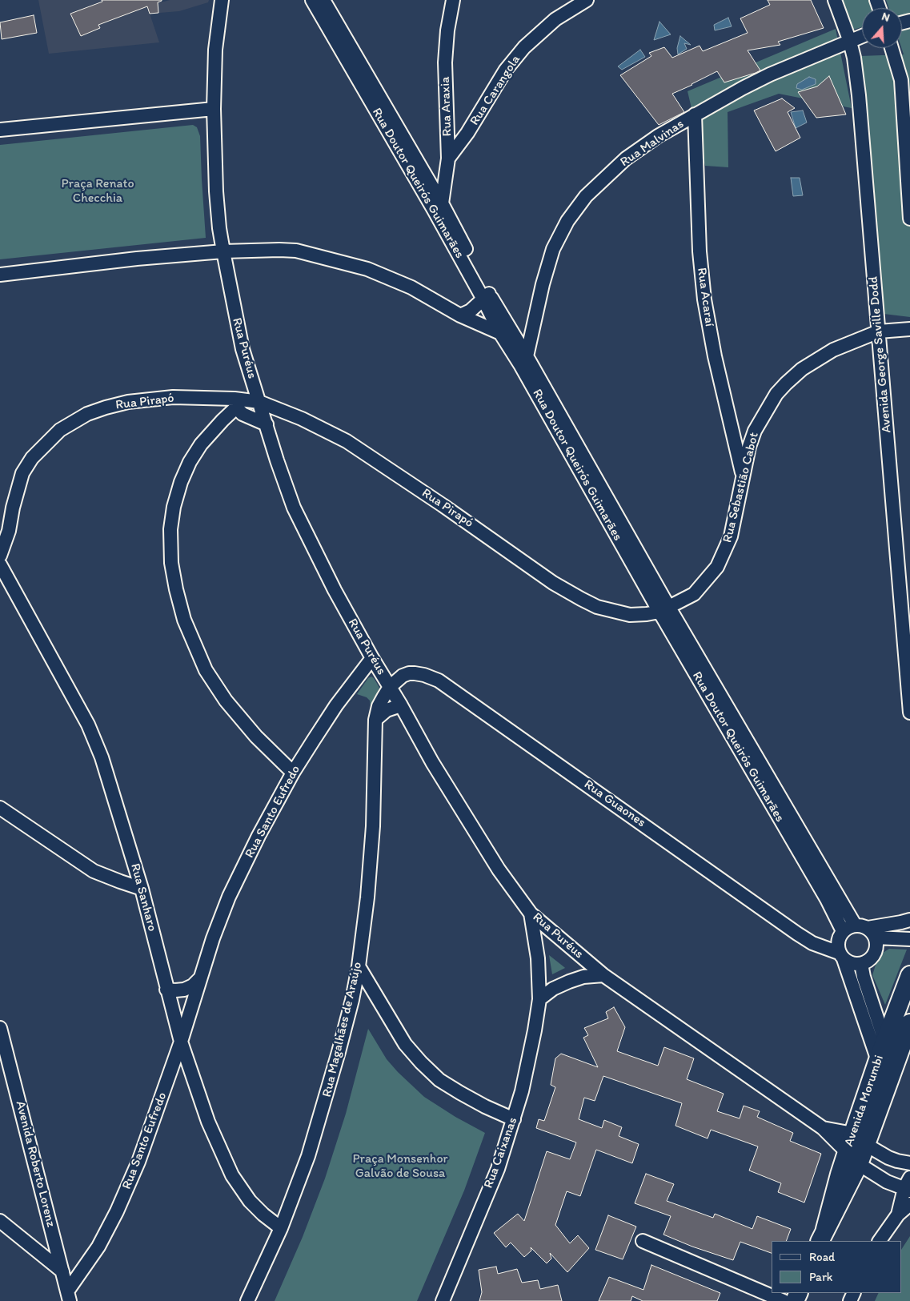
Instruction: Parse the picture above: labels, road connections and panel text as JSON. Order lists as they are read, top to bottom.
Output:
{
  "streets": {
    "main road": ["Avenida Morumbi"],
    "street": [
      "Rua Carangola",
      "Rua Araxia",
      "Rua Malvinas",
      "Rua Doutor Queirós Guimarães",
      "Rua Acaraí",
      "Rua Puréus",
      "Avenida George Saville Dodd",
      "Rua Pirapó",
      "Rua Sebastião Cabot",
      "Rua Guaones",
      "Rua Santo Eufredo",
      "Rua Sanharo",
      "Rua Magalhães de Araújo",
      "Rua Caixanas",
      "Avenida Roberto Lorenz"
    ]
  },
  "crossings": [
    ["Rua Carangola", "Rua Araxia"],
    ["Rua Carangola", "Rua Doutor Queirós Guimarães"],
    ["Rua Araxia", "Rua Doutor Queirós Guimarães"],
    ["Rua Malvinas", "Rua Doutor Queirós Guimarães"],
    ["Rua Malvinas", "Rua Acaraí"],
    ["Rua Malvinas", "Avenida George Saville Dodd"],
    ["Rua Doutor Queirós Guimarães", "Rua Pirapó"],
    ["Rua Doutor Queirós Guimarães", "Rua Sebastião Cabot"],
    ["Rua Doutor Queirós Guimarães", "Rua Guaones"],
    ["Rua Acaraí", "Rua Sebastião Cabot"],
    ["Rua Puréus", "Rua Pirapó"],
    ["Rua Puréus", "Rua Guaones"],
    ["Rua Puréus", "Rua Santo Eufredo"],
    ["Rua Puréus", "Rua Magalhães de Araújo"],
    ["Rua Puréus", "Avenida Morumbi"],
    ["Rua Puréus", "Rua Caixanas"],
    ["Avenida George Saville Dodd", "Rua Sebastião Cabot"],
    ["Rua Pirapó", "Rua Sebastião Cabot"],
    ["Rua Guaones", "Rua Magalhães de Araújo"],
    ["Rua Santo Eufredo", "Rua Sanharo"],
    ["Rua Santo Eufredo", "Avenida Roberto Lorenz"],
    ["Rua Sanharo", "Rua Magalhães de Araújo"]
  ],
  "parks": ["Praça Renato Checchia", "Praça Monsenhor Galvão de Sousa"],
  "legend": ["Road", "Park"],
  "north": "top"
}
